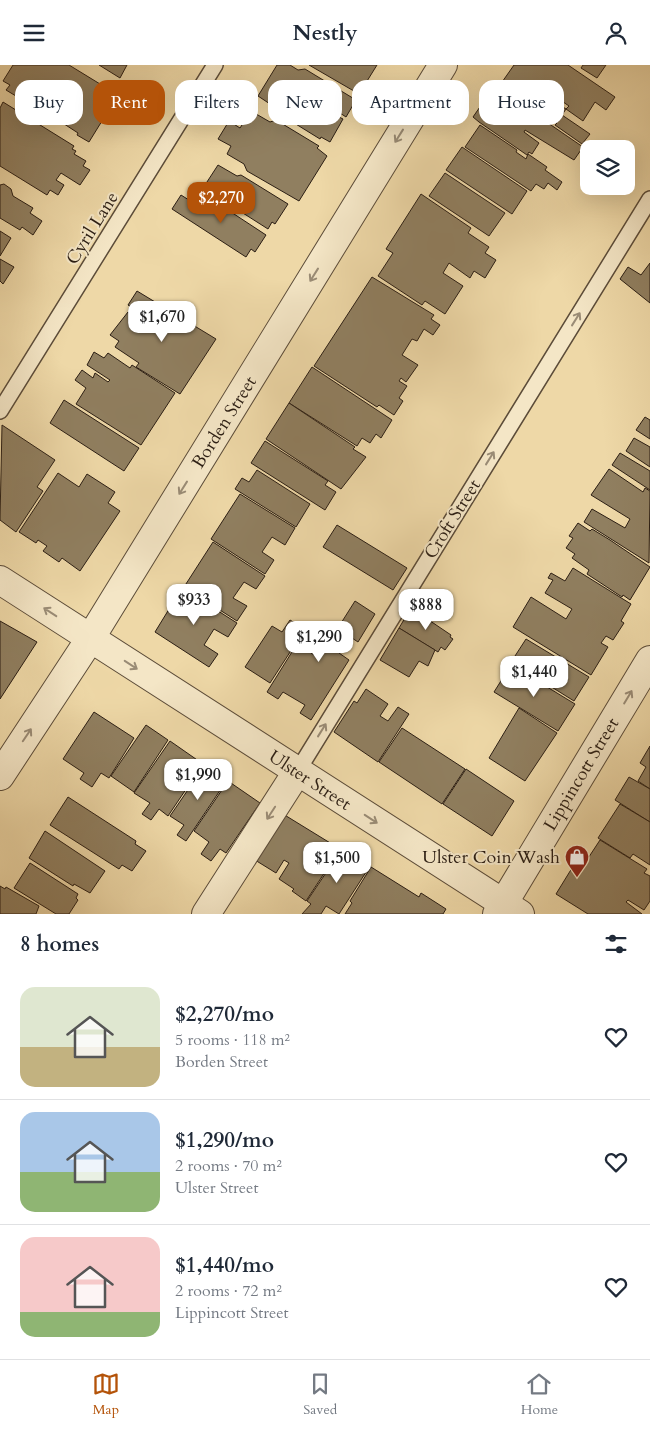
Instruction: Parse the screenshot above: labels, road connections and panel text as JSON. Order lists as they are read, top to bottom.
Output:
{
  "streets": {
    "street": [
      "Borden Street",
      "Croft Street",
      "Lippincott Street",
      "Ulster Street"
    ],
    "lane": ["Cyril Lane"]
  },
  "crossings": [
    ["Borden Street", "Ulster Street"],
    ["Croft Street", "Ulster Street"],
    ["Lippincott Street", "Ulster Street"]
  ],
  "one_way": ["Lippincott Street"],
  "places": {
    "shop": ["Ulster Coin Wash"]
  },
  "page": {
    "header": "Nestly",
    "chip": [
      "Buy",
      "Rent",
      "Filters",
      "New",
      "Apartment",
      "House"
    ],
    "price": [
      "$2,270",
      "$1,670",
      "$933",
      "$888",
      "$1,290",
      "$1,440",
      "$1,990",
      "$1,500"
    ],
    "heading": "8 homes",
    "list": [
      {
        "name": "$2,270/mo",
        "note": "5 rooms · 118 m² · Borden Street"
      },
      {
        "name": "$1,290/mo",
        "note": "2 rooms · 70 m² · Ulster Street"
      },
      {
        "name": "$1,440/mo",
        "note": "2 rooms · 72 m² · Lippincott Street"
      }
    ],
    "tabs": ["Map", "Saved", "Home"]
  }
}
